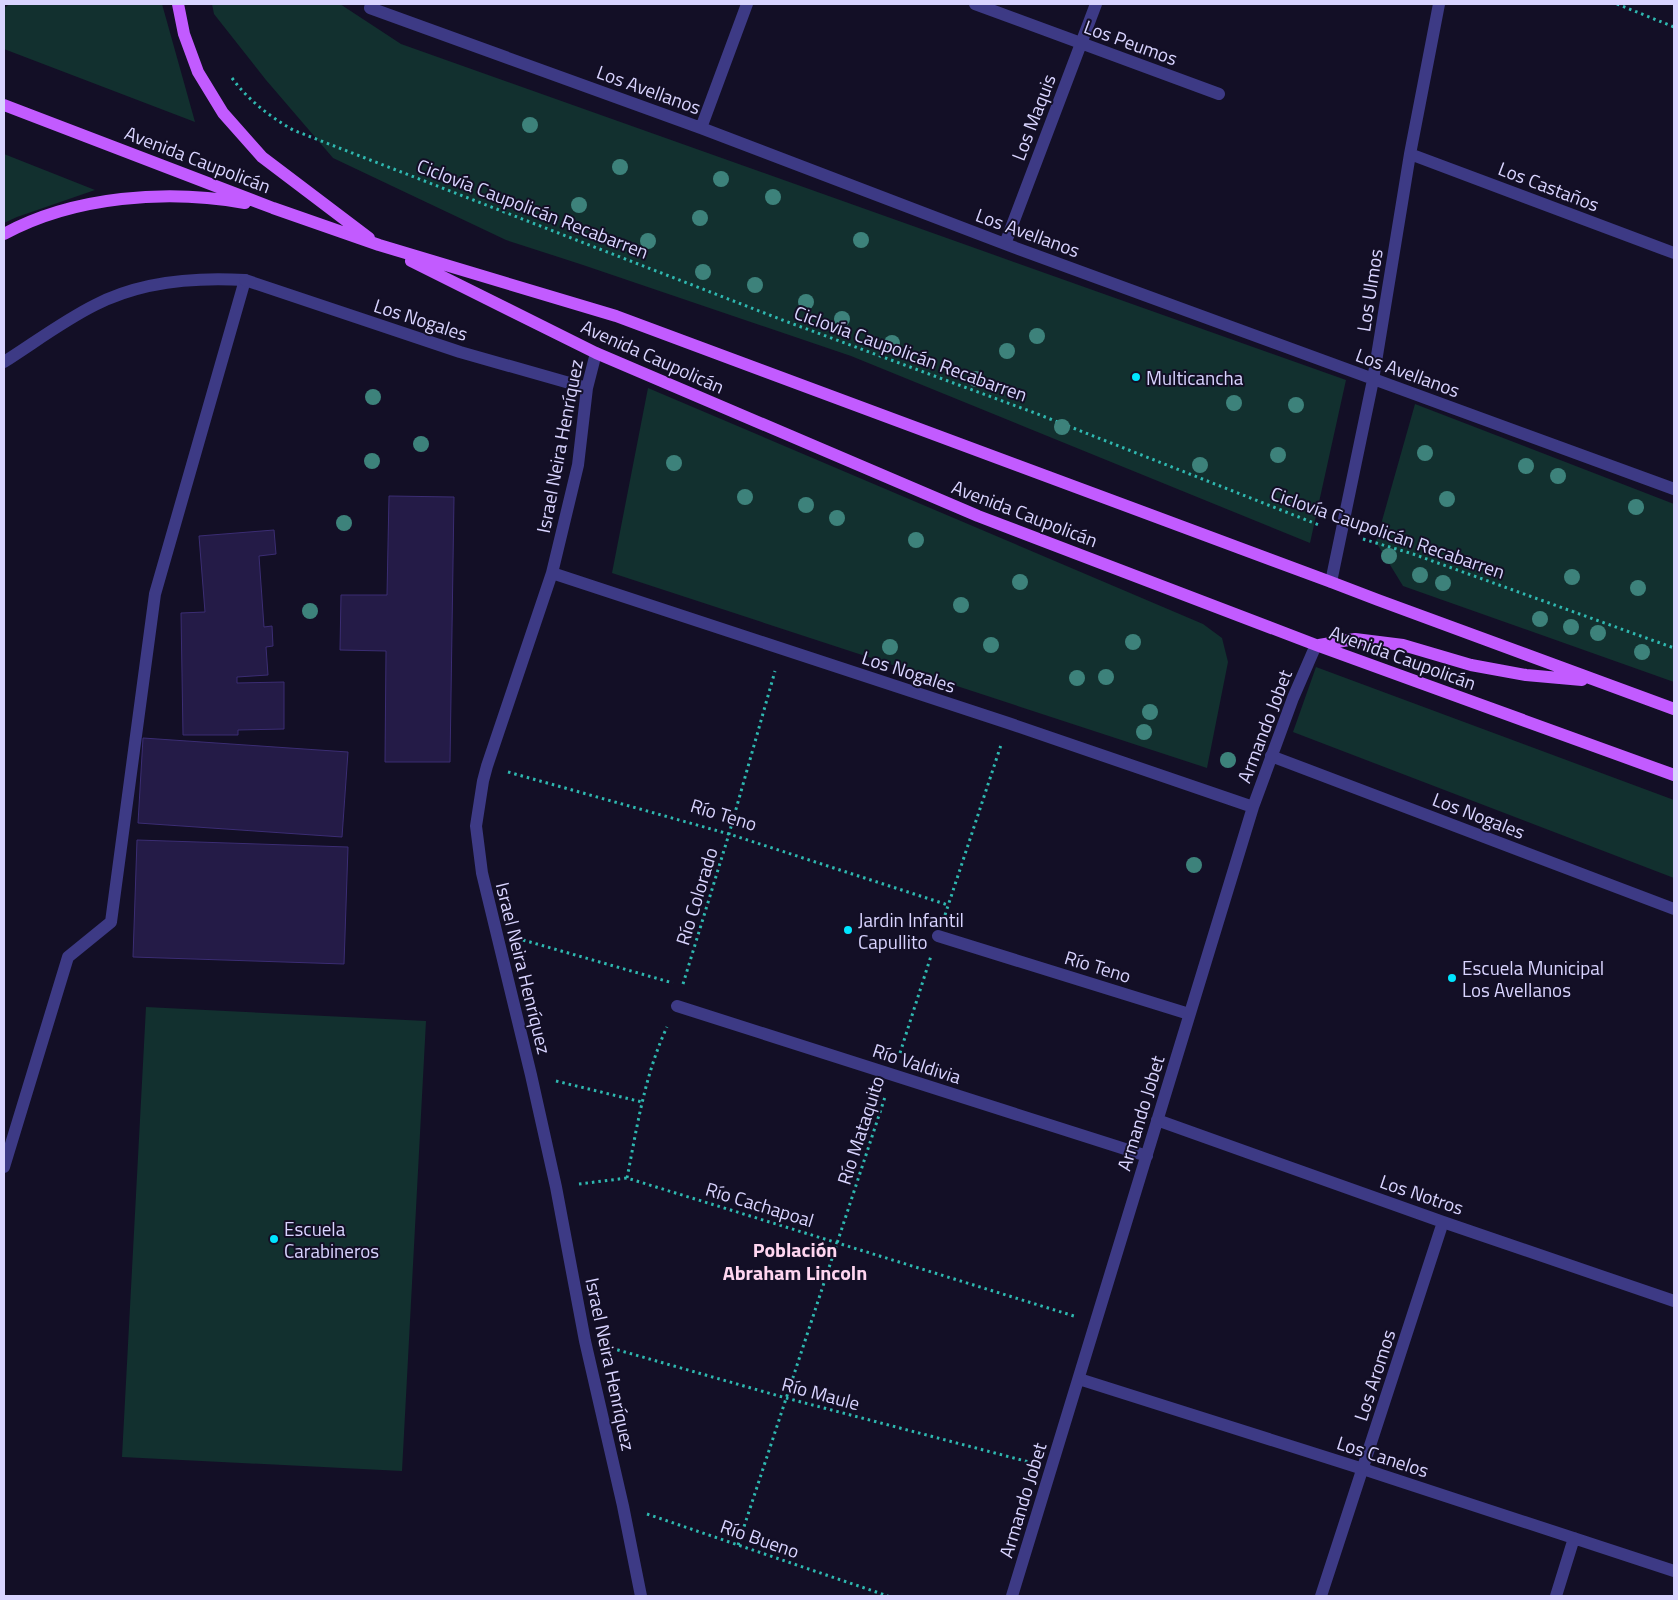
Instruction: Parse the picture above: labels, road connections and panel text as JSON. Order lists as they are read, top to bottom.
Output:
{
  "streets": {
    "main road": ["Avenida Caupolicán"],
    "street": [
      "Los Peumos",
      "Los Avellanos",
      "Los Maquis",
      "Los Castaños",
      "Los Ulmos",
      "Los Nogales",
      "Israel Neira Henríquez",
      "Armando Jobet",
      "Río Teno",
      "Río Valdivia",
      "Los Notros",
      "Los Aromos",
      "Los Canelos"
    ],
    "path": [
      "Ciclovía Caupolicán Recabarren",
      "Río Colorado",
      "Río Mataquito",
      "Río Cachapoal",
      "Río Maule",
      "Río Bueno"
    ]
  },
  "crossings": [
    ["Los Peumos", "Los Maquis"],
    ["Los Avellanos", "Los Maquis"],
    ["Los Avellanos", "Los Ulmos"],
    ["Avenida Caupolicán", "Los Ulmos"],
    ["Avenida Caupolicán", "Israel Neira Henríquez"],
    ["Avenida Caupolicán", "Armando Jobet"],
    ["Los Castaños", "Los Ulmos"],
    ["Ciclovía Caupolicán Recabarren", "Los Ulmos"],
    ["Los Nogales", "Israel Neira Henríquez"],
    ["Los Nogales", "Armando Jobet"],
    ["Los Nogales", "Río Colorado"],
    ["Los Nogales", "Río Mataquito"],
    ["Israel Neira Henríquez", "Río Teno"],
    ["Israel Neira Henríquez", "Río Colorado"],
    ["Israel Neira Henríquez", "Río Cachapoal"],
    ["Israel Neira Henríquez", "Río Maule"],
    ["Israel Neira Henríquez", "Río Bueno"],
    ["Armando Jobet", "Río Teno"],
    ["Armando Jobet", "Río Valdivia"],
    ["Armando Jobet", "Los Notros"],
    ["Armando Jobet", "Río Cachapoal"],
    ["Armando Jobet", "Río Maule"],
    ["Armando Jobet", "Los Canelos"],
    ["Río Teno", "Río Colorado"],
    ["Río Teno", "Río Mataquito"],
    ["Río Valdivia", "Río Mataquito"],
    ["Río Mataquito", "Río Cachapoal"],
    ["Río Mataquito", "Río Maule"],
    ["Río Mataquito", "Río Bueno"],
    ["Los Notros", "Los Aromos"],
    ["Los Aromos", "Los Canelos"]
  ],
  "districts": ["Población Abraham Lincoln"],
  "places": [
    "Multicancha",
    "Jardin Infantil Capullito",
    "Escuela Municipal Los Avellanos",
    "Escuela Carabineros"
  ]
}
